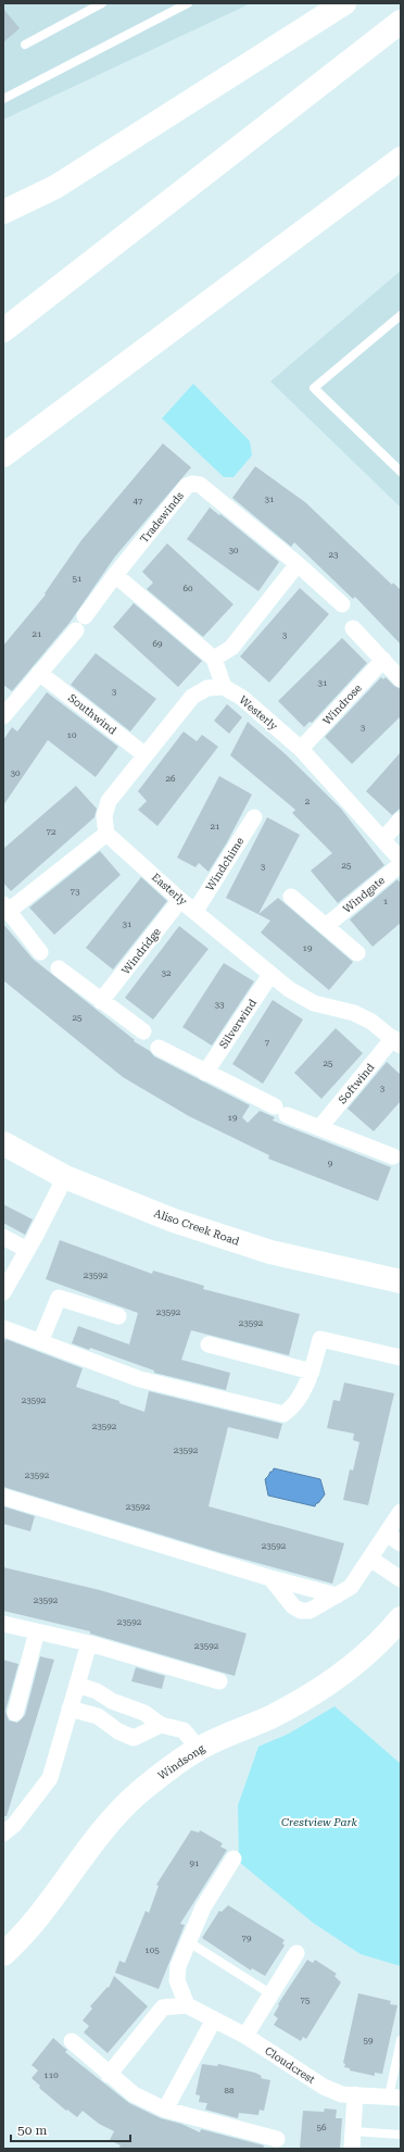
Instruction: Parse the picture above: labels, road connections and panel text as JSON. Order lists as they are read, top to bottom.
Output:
{
  "streets": {
    "main road": ["Aliso Creek Road", "Windsong"],
    "street": [
      "Tradewinds",
      "Windrose",
      "Westerly",
      "Southwind",
      "Windchime",
      "Easterly",
      "Windgate",
      "Windridge",
      "Silverwind",
      "Softwind",
      "Cloudcrest"
    ]
  },
  "crossings": [
    ["Windrose", "Westerly"],
    ["Windchime", "Easterly"],
    ["Easterly", "Windridge"],
    ["Easterly", "Silverwind"],
    ["Easterly", "Softwind"]
  ],
  "parks": ["Crestview Park"],
  "house_numbers": [
    "31",
    "47",
    "30",
    "23",
    "51",
    "60",
    "21",
    "3",
    "69",
    "31",
    "3",
    "3",
    "10",
    "30",
    "26",
    "2",
    "21",
    "72",
    "25",
    "3",
    "73",
    "1",
    "31",
    "19",
    "32",
    "33",
    "25",
    "7",
    "25",
    "3",
    "19",
    "9",
    "23592",
    "23592",
    "23592",
    "23592",
    "23592",
    "23592",
    "23592",
    "23592",
    "23592",
    "23592",
    "23592",
    "23592",
    "91",
    "79",
    "105",
    "75",
    "59",
    "110",
    "88",
    "56"
  ],
  "scale_bar": "50 m"
}
